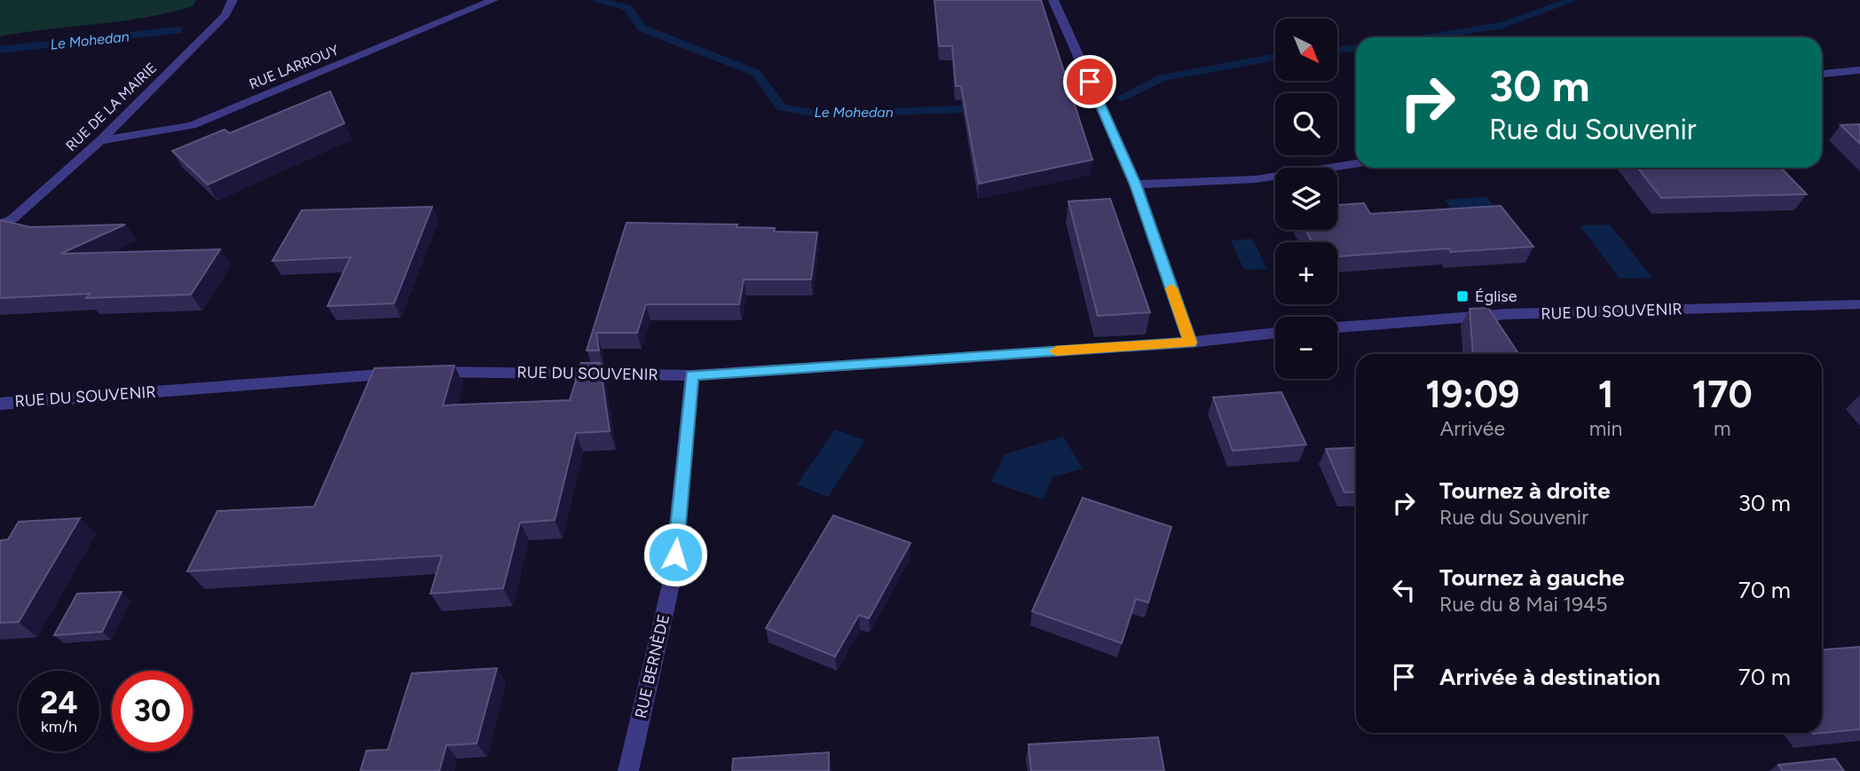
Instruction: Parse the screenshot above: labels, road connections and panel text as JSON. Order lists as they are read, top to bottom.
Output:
{
  "streets": {
    "street": [
      "RUE LARROUY",
      "RUE DE LA MAIRIE",
      "RUE DU SOUVENIR",
      "RUE BERNÈDE"
    ]
  },
  "crossings": [
    ["RUE LARROUY", "RUE DE LA MAIRIE"],
    ["RUE DU SOUVENIR", "RUE BERNÈDE"]
  ],
  "water": ["Le Mohedan"],
  "places": {
    "transit": ["Église"]
  },
  "north": "bottom right",
  "page": {
    "map_buttons": ["+", "−"],
    "turn": ["30 m", "Rue du Souvenir"],
    "eta": [
      "19:09",
      "Arrivée",
      "1",
      "min",
      "170",
      "m"
    ],
    "list": [
      {
        "name": "Tournez à droite",
        "note": "Rue du Souvenir",
        "value": "30 m"
      },
      {
        "name": "Tournez à gauche",
        "note": "Rue du 8 Mai 1945",
        "value": "70 m"
      },
      {
        "name": "Arrivée à destination",
        "value": "70 m"
      }
    ],
    "speed": "24 km/h",
    "limit": "30"
  }
}
